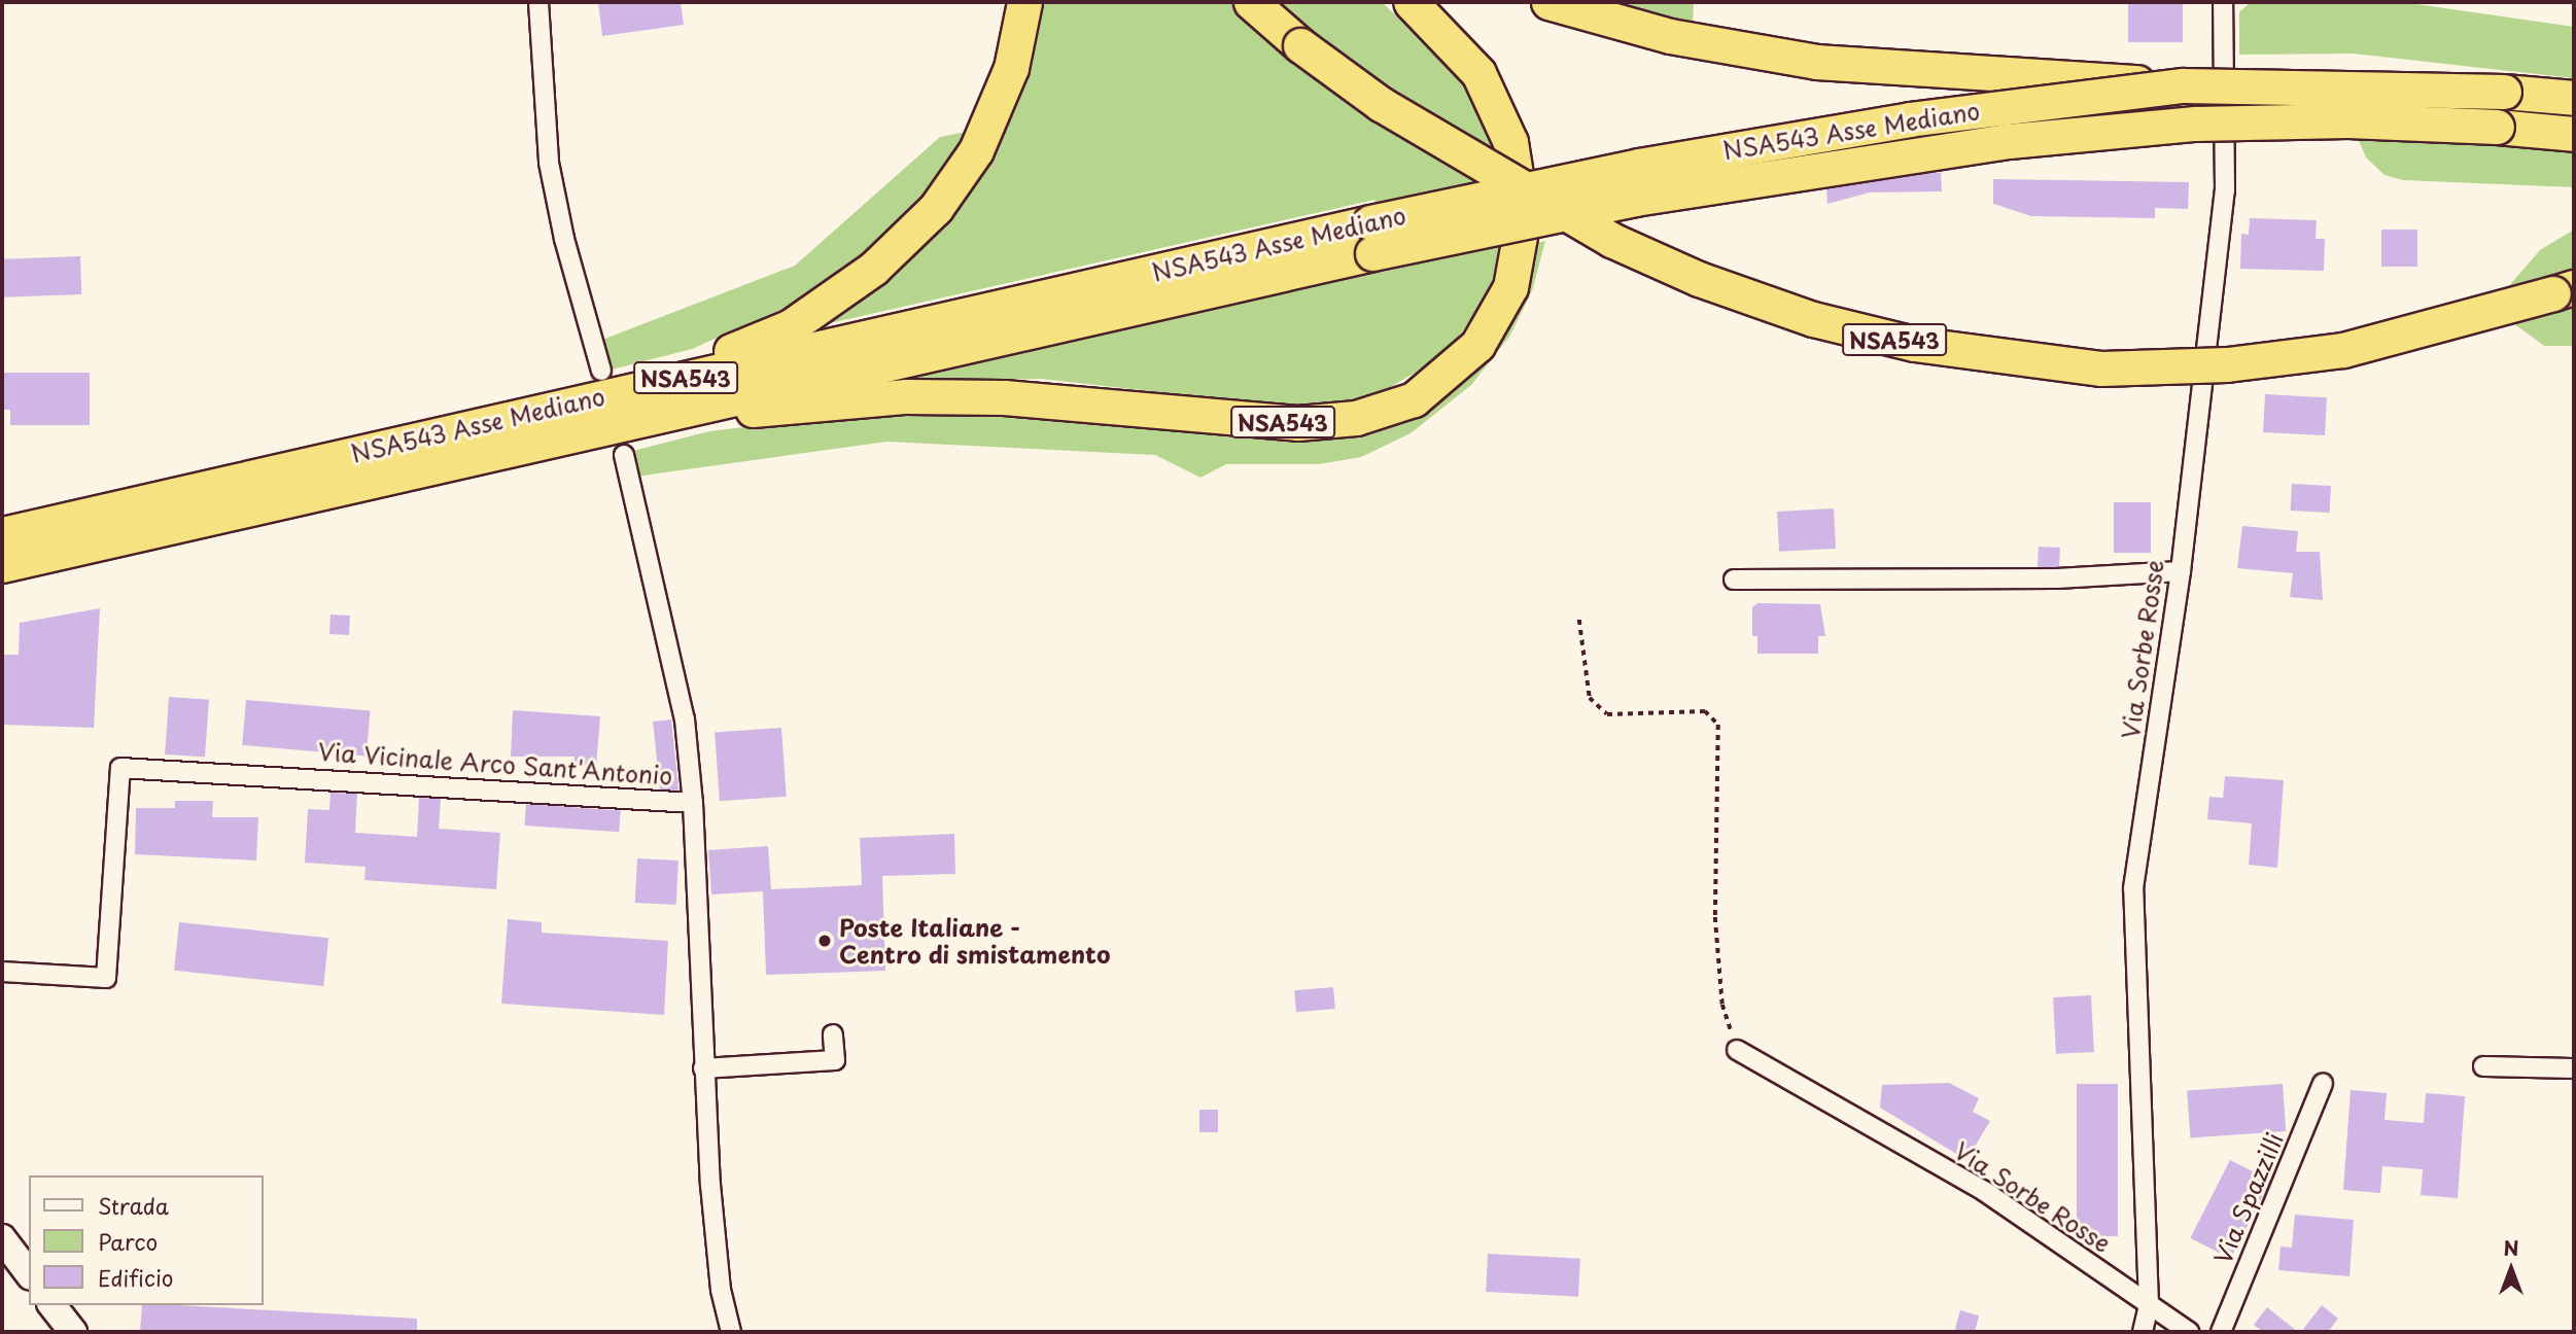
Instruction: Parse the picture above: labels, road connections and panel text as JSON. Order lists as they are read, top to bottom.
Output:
{
  "streets": {
    "highway": ["NSA543 Asse Mediano", "NSA543"],
    "street": ["Via Sorbe Rosse", "Via Vicinale Arco Sant'Antonio", "Via Spazzilli"]
  },
  "crossings": [
    ["NSA543 Asse Mediano", "NSA543"]
  ],
  "places": ["Poste Italiane - Centro di smistamento"],
  "legend": ["Strada", "Parco", "Edificio"],
  "north": "top"
}
